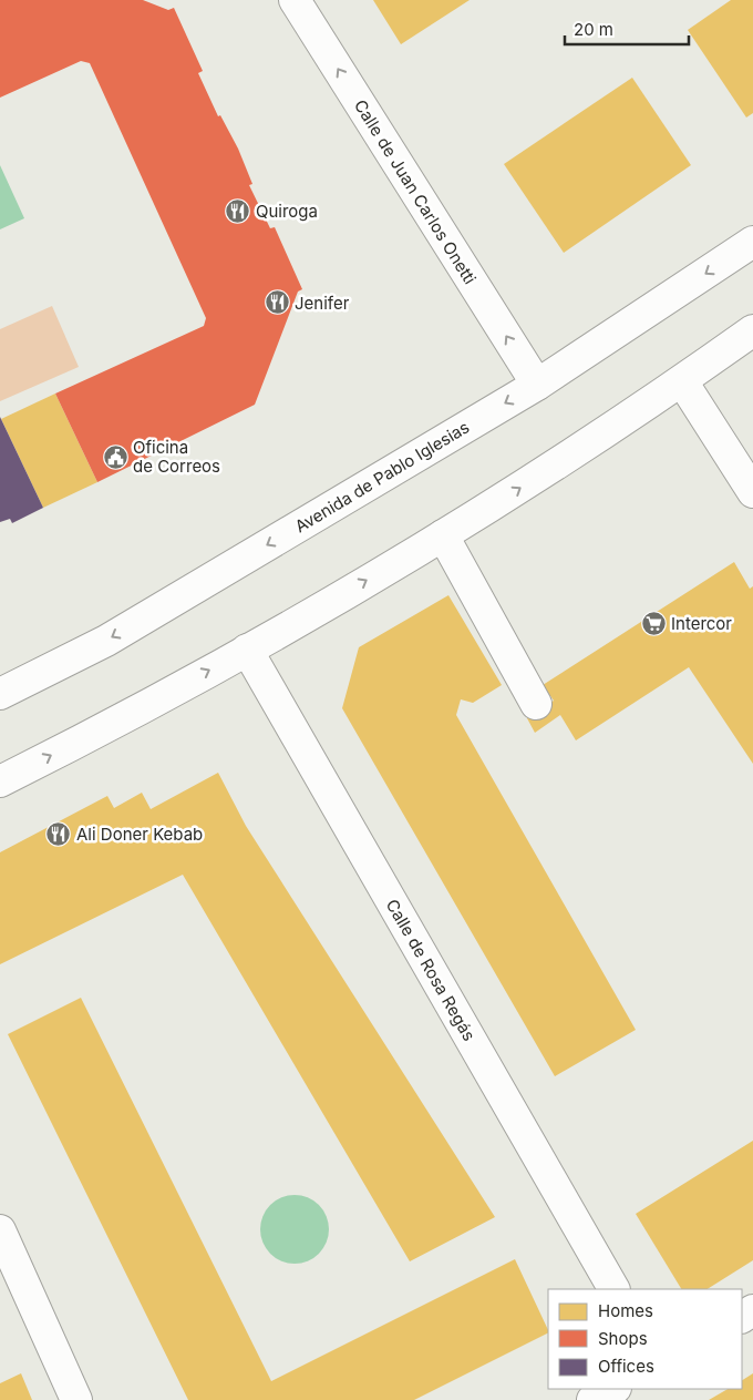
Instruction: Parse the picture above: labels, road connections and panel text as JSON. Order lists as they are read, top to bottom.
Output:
{
  "streets": {
    "street": ["Calle de Juan Carlos Onetti", "Avenida de Pablo Iglesias", "Calle de Rosa Regás"]
  },
  "crossings": [
    ["Calle de Juan Carlos Onetti", "Avenida de Pablo Iglesias"]
  ],
  "one_way": ["Calle de Juan Carlos Onetti"],
  "places": {
    "restaurant": ["Quiroga", "Jenifer", "Ali Doner Kebab"],
    "public building": ["Oficina de Correos"],
    "supermarket": ["Intercor"]
  },
  "legend": ["Homes", "Shops", "Offices"],
  "scale_bar": "20 m"
}
